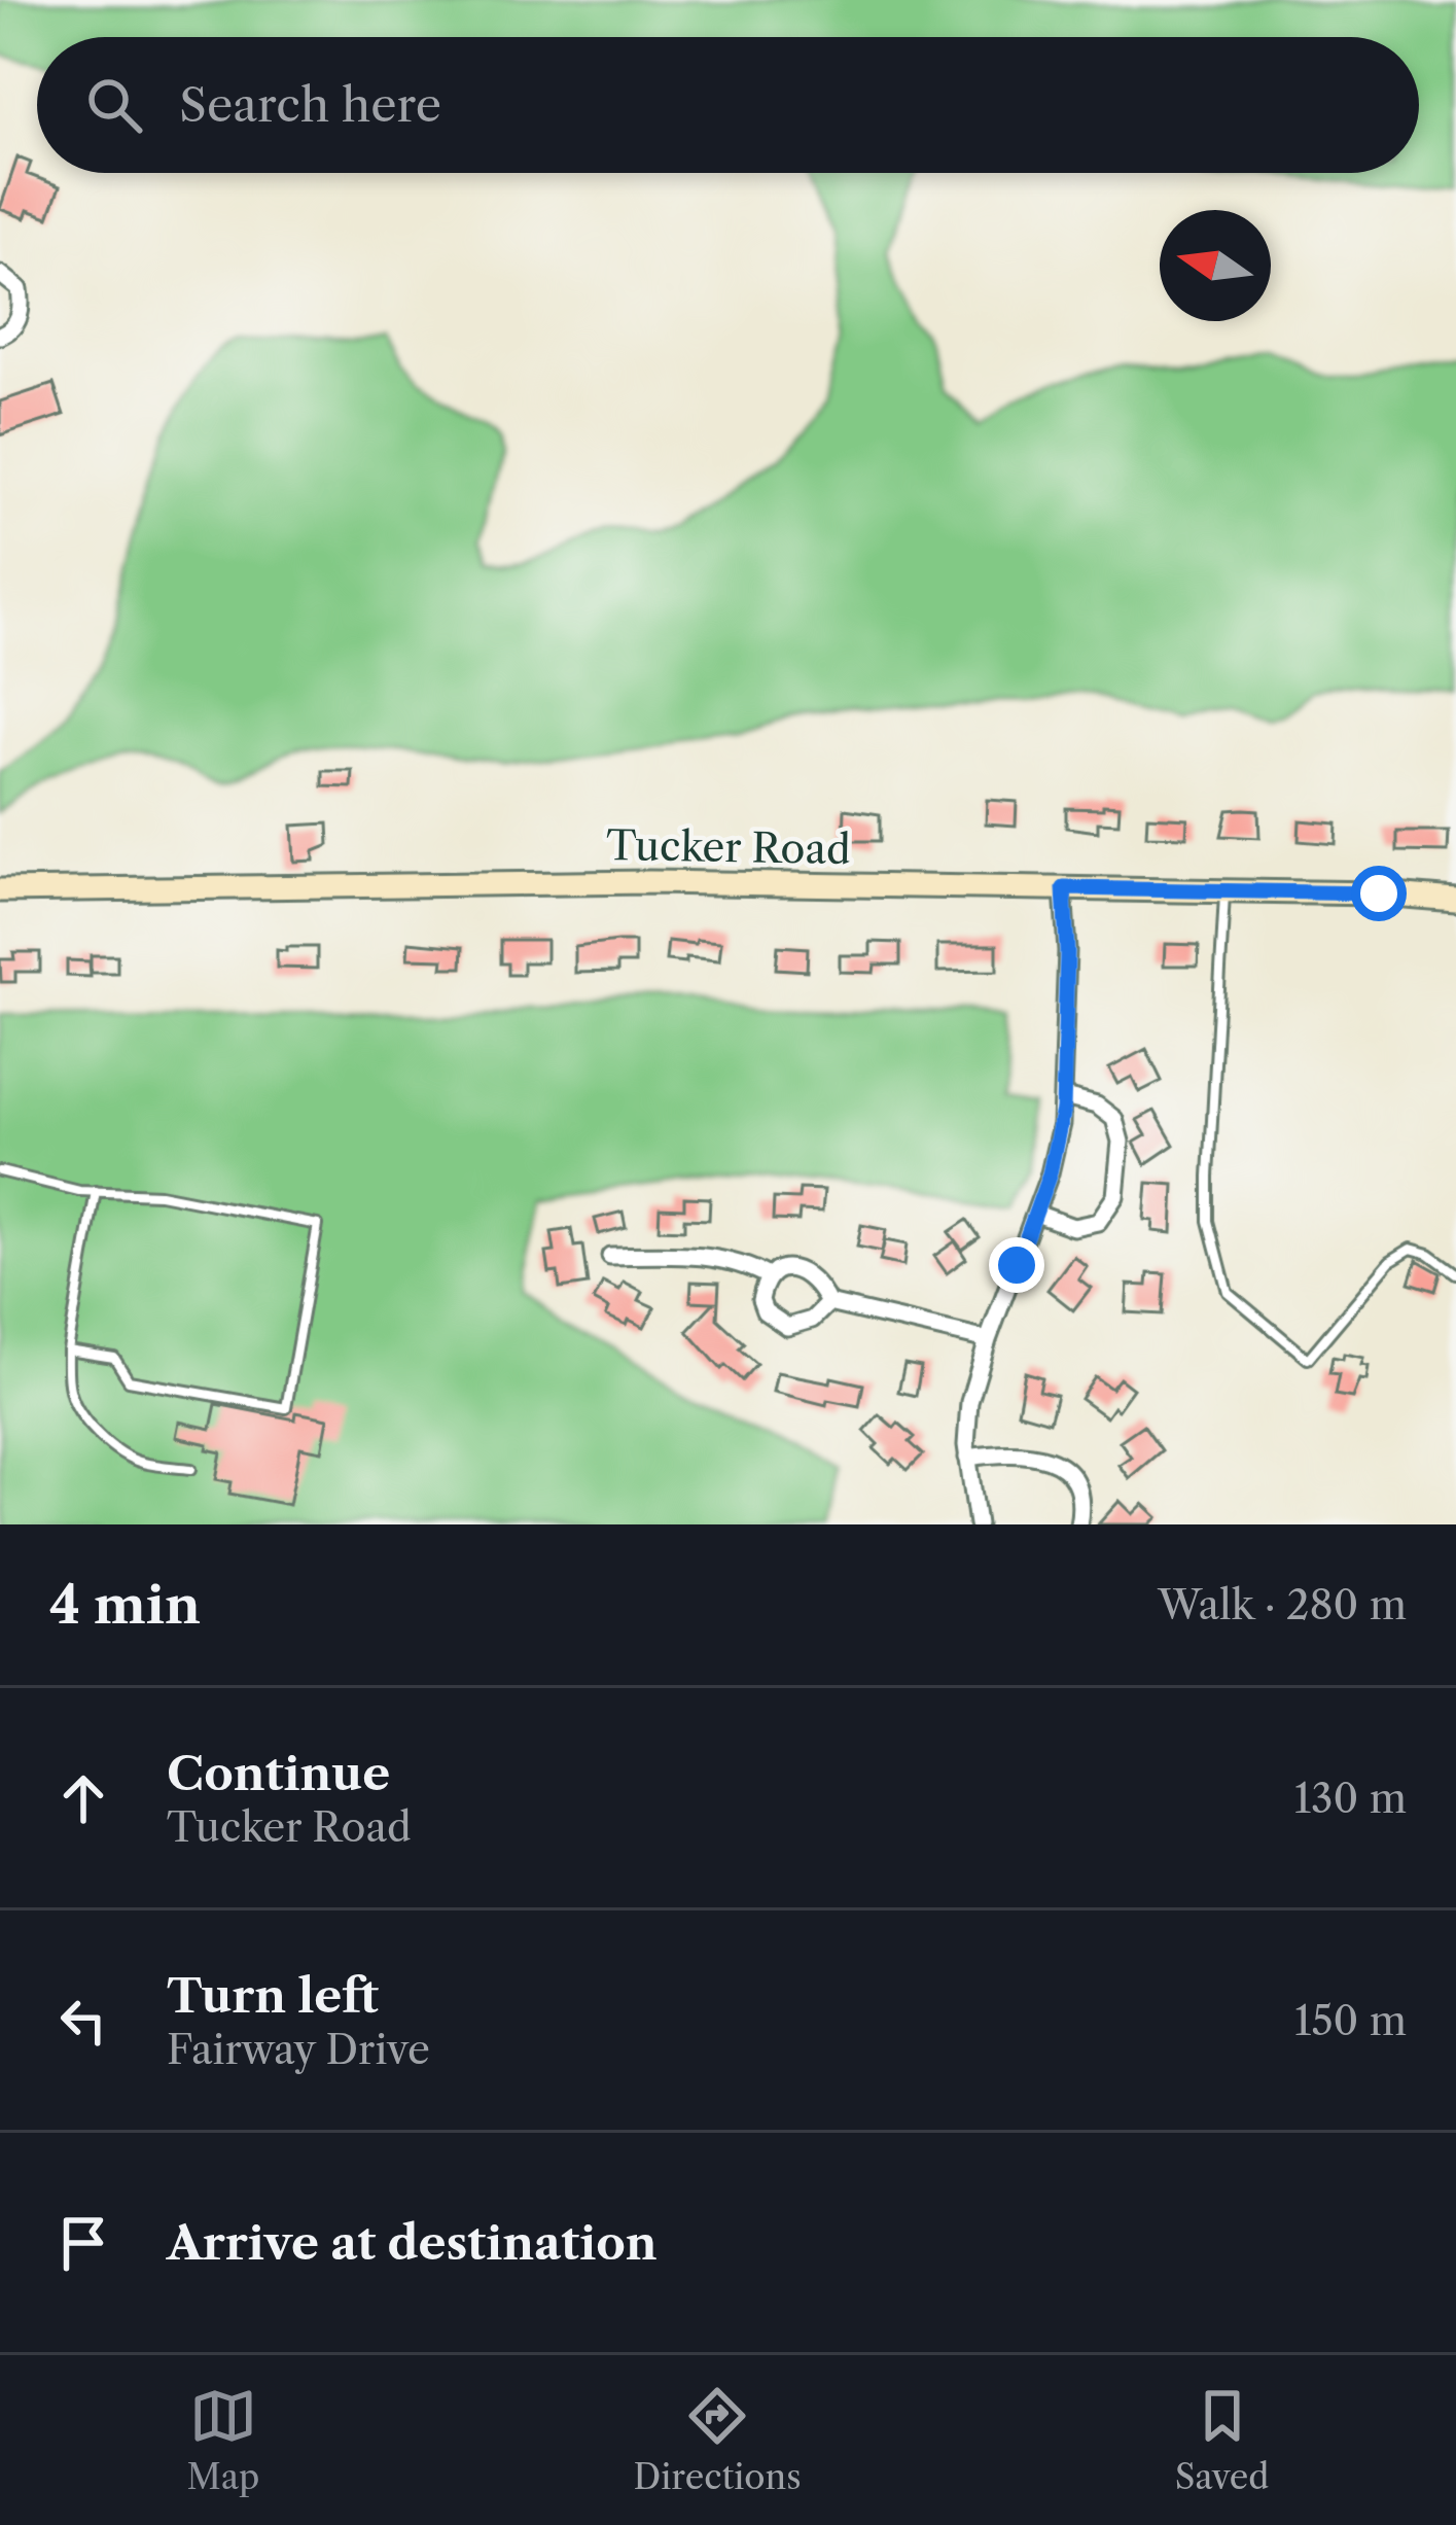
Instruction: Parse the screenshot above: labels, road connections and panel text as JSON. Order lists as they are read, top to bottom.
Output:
{
  "streets": {
    "main road": ["Tucker Road"]
  },
  "north": "left",
  "page": {
    "search": "Search here",
    "heading": ["4 min", "Walk · 280 m"],
    "list": [
      ["Continue", "Tucker Road", "130 m"],
      ["Turn left", "Fairway Drive", "150 m"],
      "Arrive at destination"
    ],
    "nav": ["Map", "Directions", "Saved"]
  }
}
